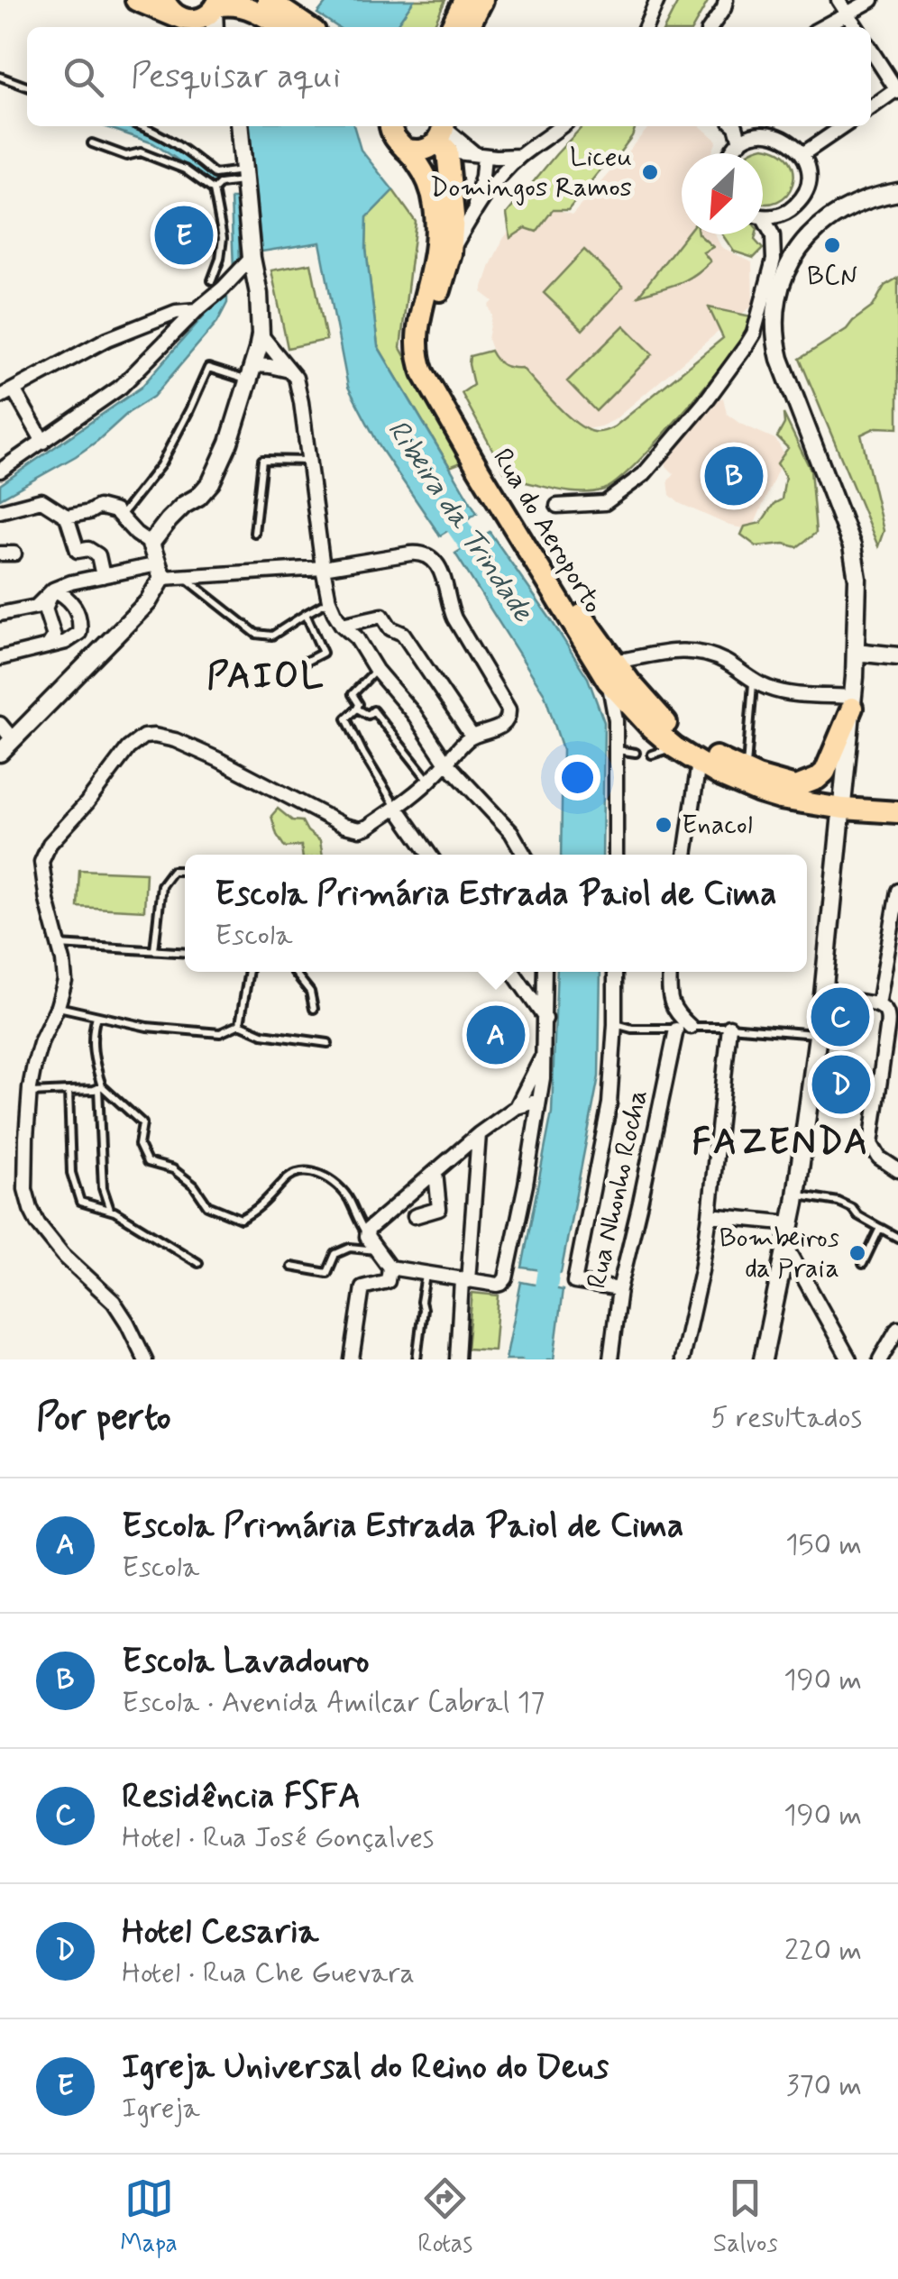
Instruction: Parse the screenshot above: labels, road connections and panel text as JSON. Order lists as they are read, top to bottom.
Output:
{
  "streets": {
    "main road": ["Rua do Aeroporto"],
    "street": ["Rua Nhonho Rocha"]
  },
  "districts": ["PAIOL", "FAZENDA"],
  "water": ["Ribeira da Trindade"],
  "places": [
    "Liceu Domingos Ramos",
    "BCN",
    "Enacol",
    "Bombeiros da Praia"
  ],
  "north": "bottom left",
  "page": {
    "search": "Pesquisar aqui",
    "pins": [
      "E",
      "B",
      "C",
      "A",
      "D"
    ],
    "popup": ["Escola Primária Estrada Paiol de Cima", "Escola"],
    "heading": ["Por perto", "5 resultados"],
    "list": [
      {
        "mark": "A",
        "name": "Escola Primária Estrada Paiol de Cima",
        "note": "Escola",
        "value": "150 m"
      },
      {
        "mark": "B",
        "name": "Escola Lavadouro",
        "note": "Escola · Avenida Amilcar Cabral 17",
        "value": "190 m"
      },
      {
        "mark": "C",
        "name": "Residência FSFA",
        "note": "Hotel · Rua José Gonçalves",
        "value": "190 m"
      },
      {
        "mark": "D",
        "name": "Hotel Cesaria",
        "note": "Hotel · Rua Che Guevara",
        "value": "220 m"
      },
      {
        "mark": "E",
        "name": "Igreja Universal do Reino do Deus",
        "note": "Igreja",
        "value": "370 m"
      }
    ],
    "nav": ["Mapa", "Rotas", "Salvos"]
  }
}
